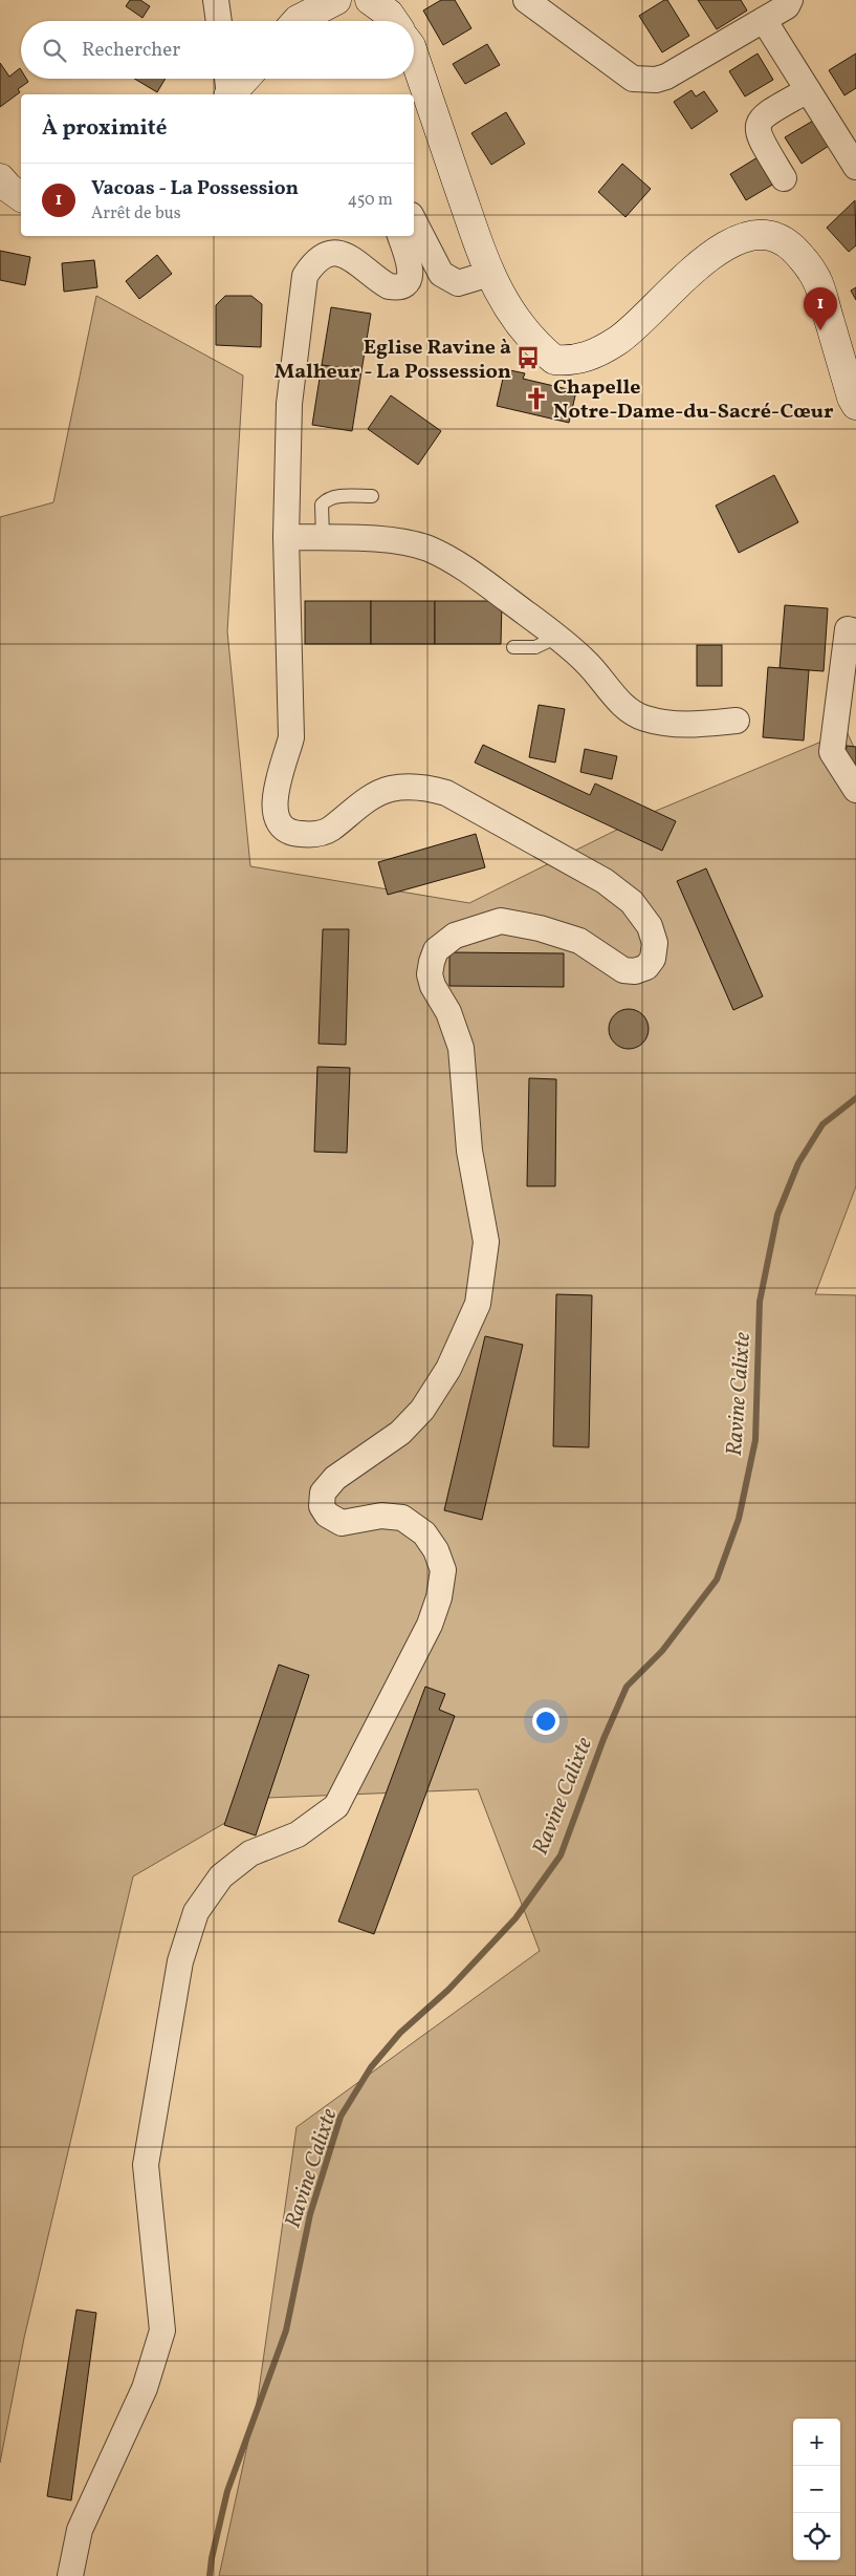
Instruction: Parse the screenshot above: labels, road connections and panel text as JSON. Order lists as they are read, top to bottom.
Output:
{
  "water": ["Ravine Calixte"],
  "places": {
    "bus stop": ["Eglise Ravine à Malheur - La Possession"],
    "church": ["Chapelle Notre-Dame-du-Sacré-Cœur"]
  },
  "page": {
    "search": "Rechercher",
    "heading": "À proximité",
    "list": [
      {
        "mark": "1",
        "name": "Vacoas - La Possession",
        "note": "Arrêt de bus",
        "value": "450 m"
      }
    ],
    "pins": "1",
    "map_buttons": ["+", "−"]
  }
}
